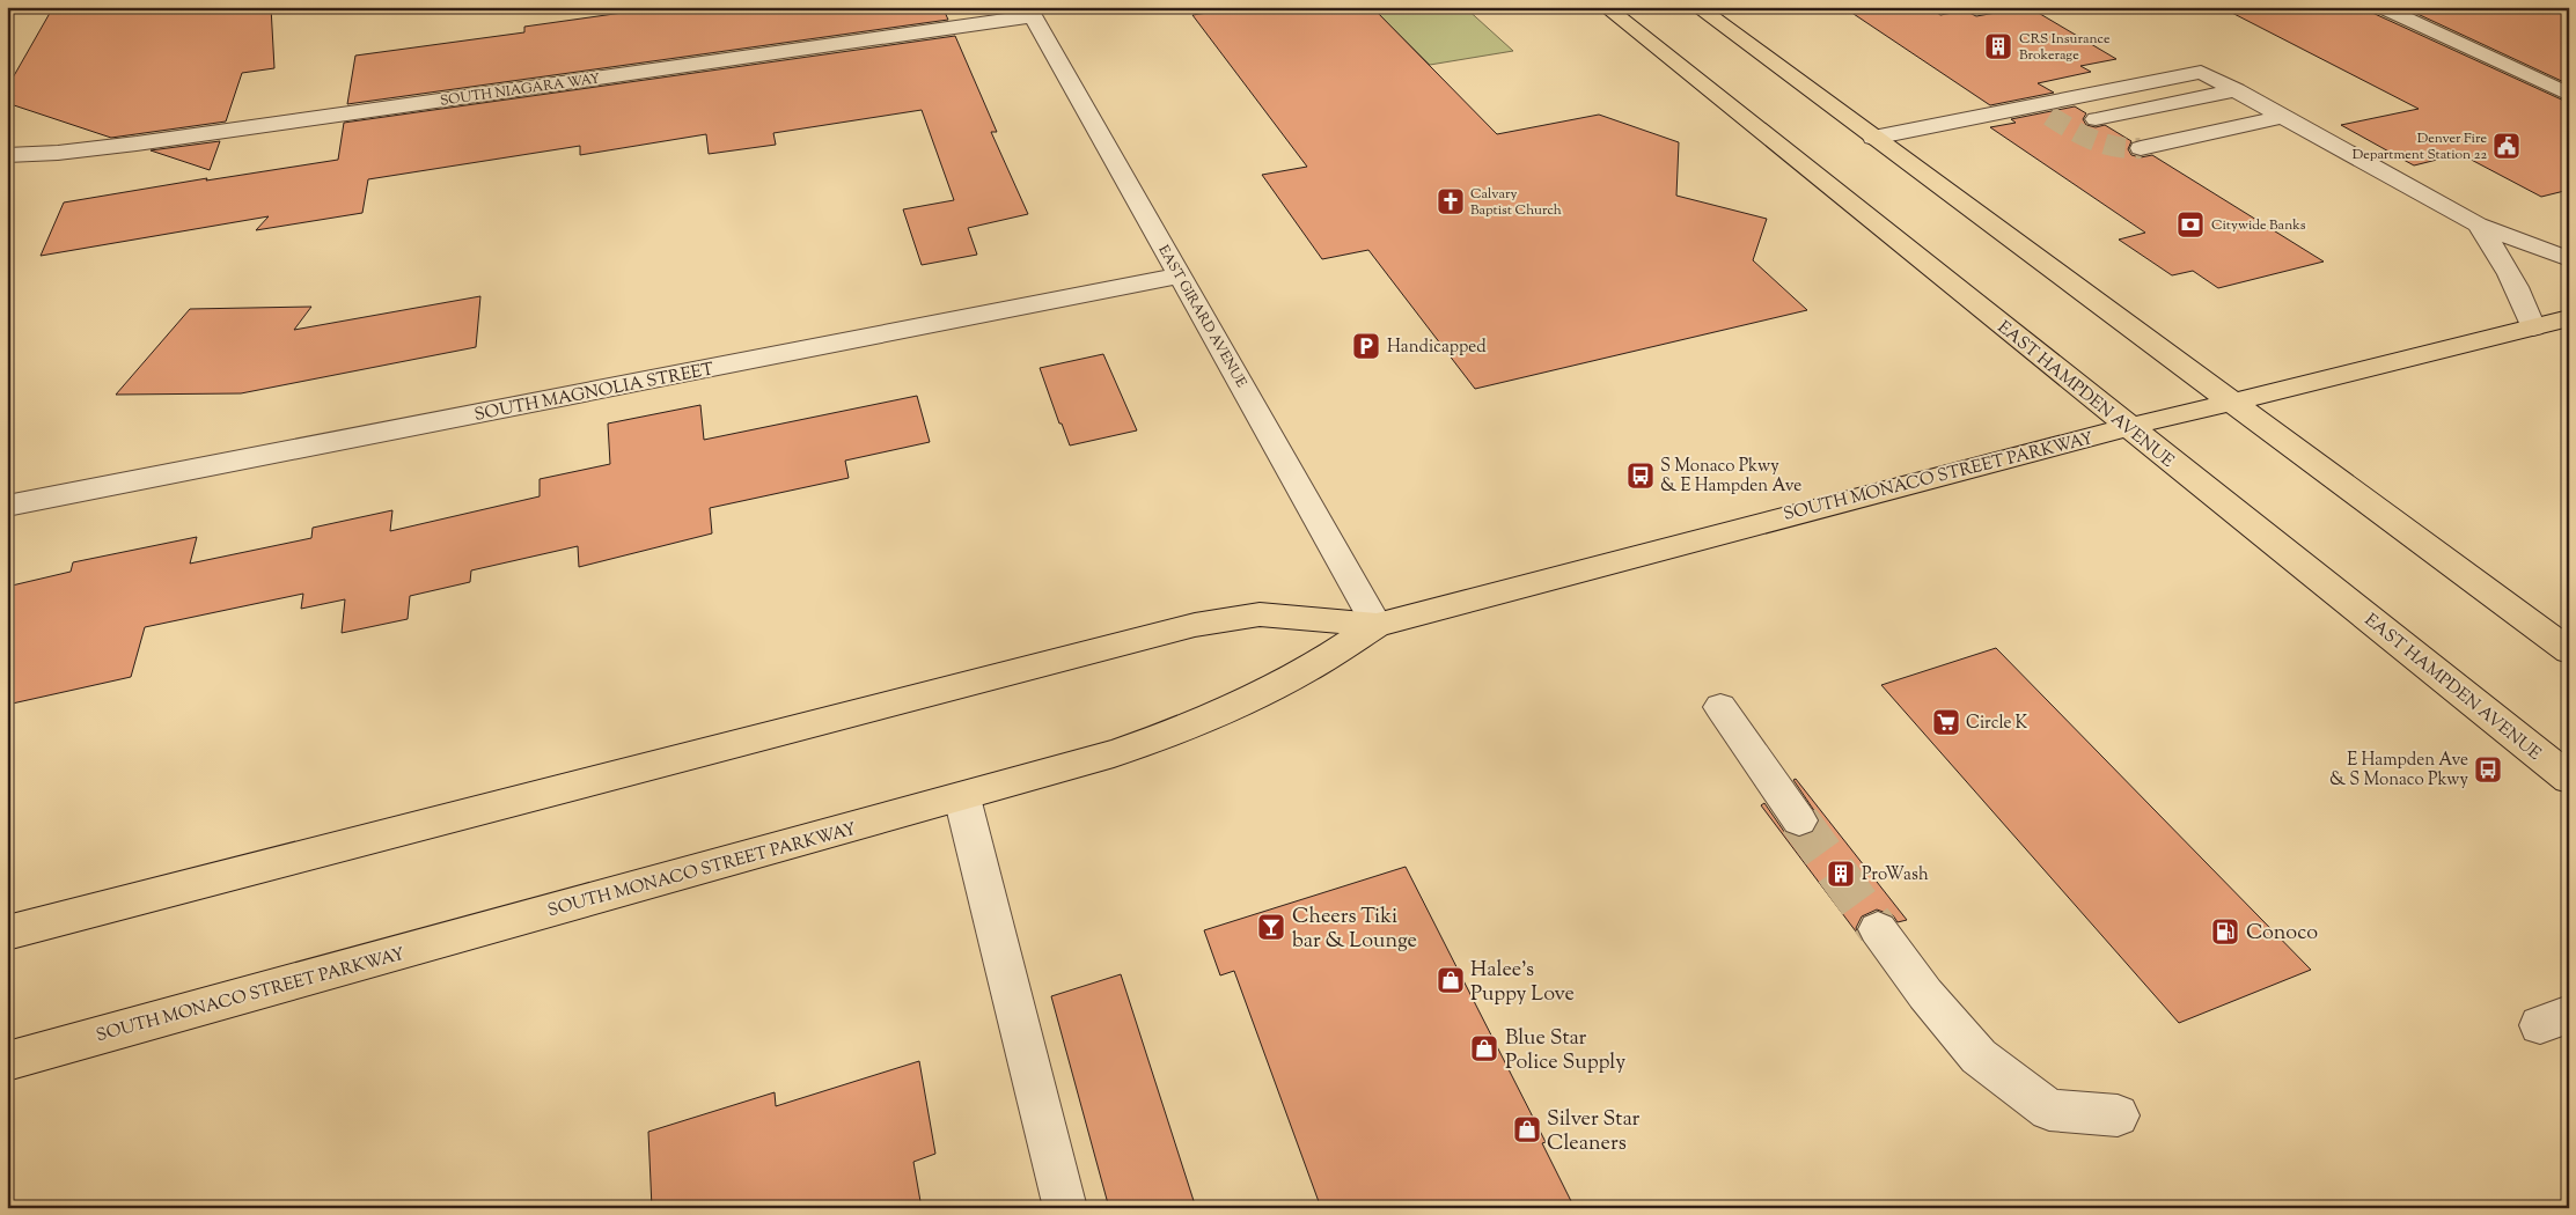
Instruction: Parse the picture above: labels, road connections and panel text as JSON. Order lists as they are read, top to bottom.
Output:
{
  "streets": {
    "main road": ["EAST HAMPDEN AVENUE", "SOUTH MONACO STREET PARKWAY"],
    "street": ["SOUTH NIAGARA WAY", "EAST GIRARD AVENUE", "SOUTH MAGNOLIA STREET"]
  },
  "crossings": [
    ["SOUTH NIAGARA WAY", "EAST GIRARD AVENUE"],
    ["EAST GIRARD AVENUE", "SOUTH MAGNOLIA STREET"],
    ["EAST GIRARD AVENUE", "SOUTH MONACO STREET PARKWAY"],
    ["EAST HAMPDEN AVENUE", "SOUTH MONACO STREET PARKWAY"]
  ],
  "places": {
    "building": ["CRS Insurance Brokerage", "ProWash"],
    "public building": ["Denver Fire Department Station 22"],
    "church": ["Calvary Baptist Church"],
    "bank": ["Citywide Banks"],
    "parking": ["Handicapped"],
    "bus stop": ["S Monaco Pkwy & E Hampden Ave", "E Hampden Ave & S Monaco Pkwy"],
    "supermarket": ["Circle K"],
    "bar": ["Cheers Tiki bar & Lounge"],
    "fuel station": ["Conoco"],
    "shop": ["Halee's Puppy Love", "Blue Star Police Supply", "Silver Star Cleaners"]
  }
}
